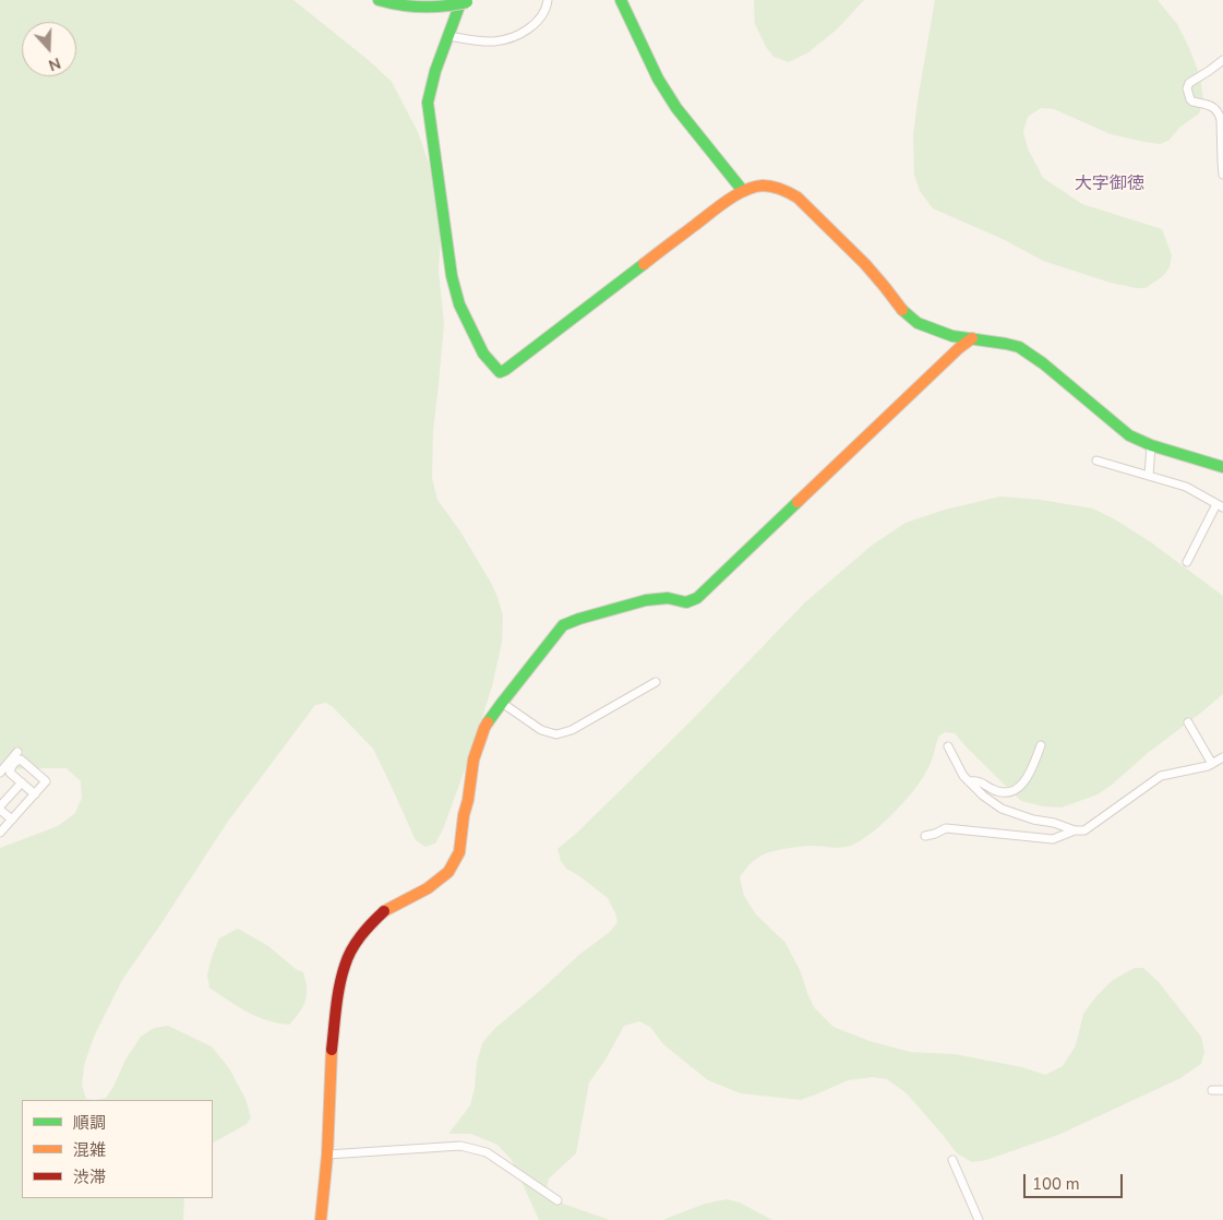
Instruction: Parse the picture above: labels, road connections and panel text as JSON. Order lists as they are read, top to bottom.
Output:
{
  "districts": ["大字御徳"],
  "legend": ["順調", "混雑", "渋滞"],
  "scale_bar": "100 m",
  "north": "bottom"
}
